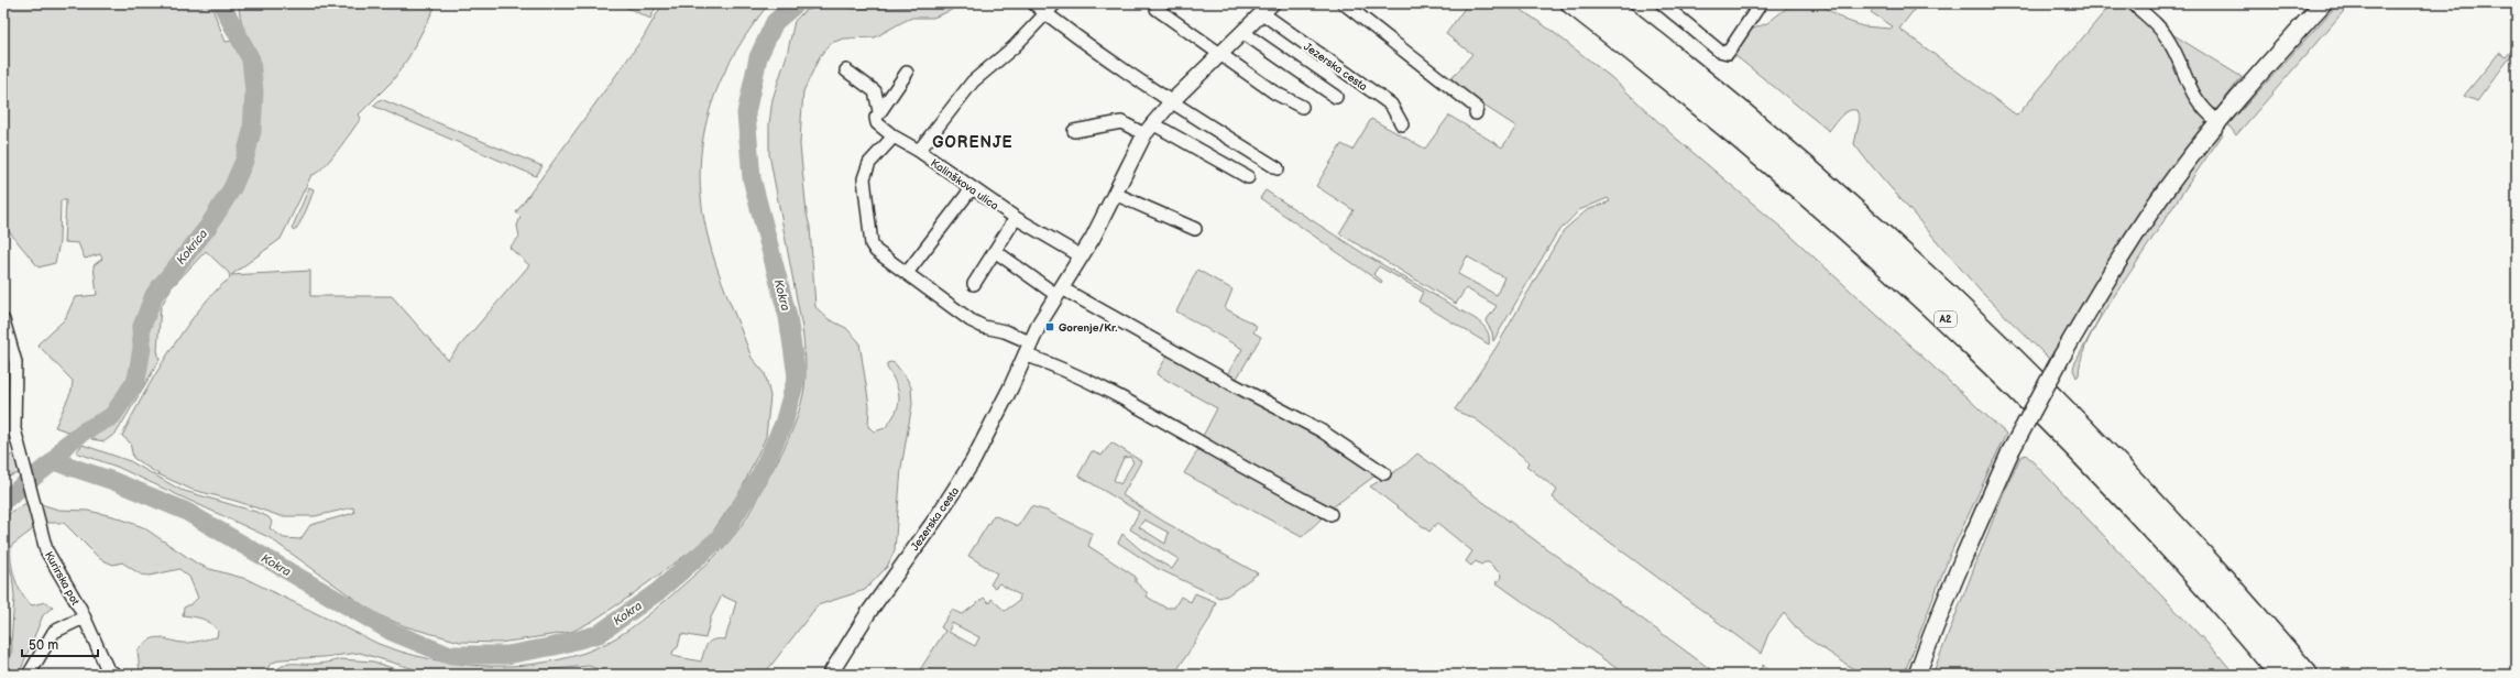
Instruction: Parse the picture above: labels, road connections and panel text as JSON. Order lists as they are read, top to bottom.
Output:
{
  "streets": {
    "highway": ["A2"],
    "street": ["Jezerska cesta", "Kalinškova ulica", "Kurirska pot"]
  },
  "crossings": [
    ["Jezerska cesta", "Kalinškova ulica"]
  ],
  "districts": ["GORENJE"],
  "water": ["Kokrica", "Kokra"],
  "places": {
    "transit": ["Gorenje/Kr."]
  },
  "scale_bar": "50 m"
}
